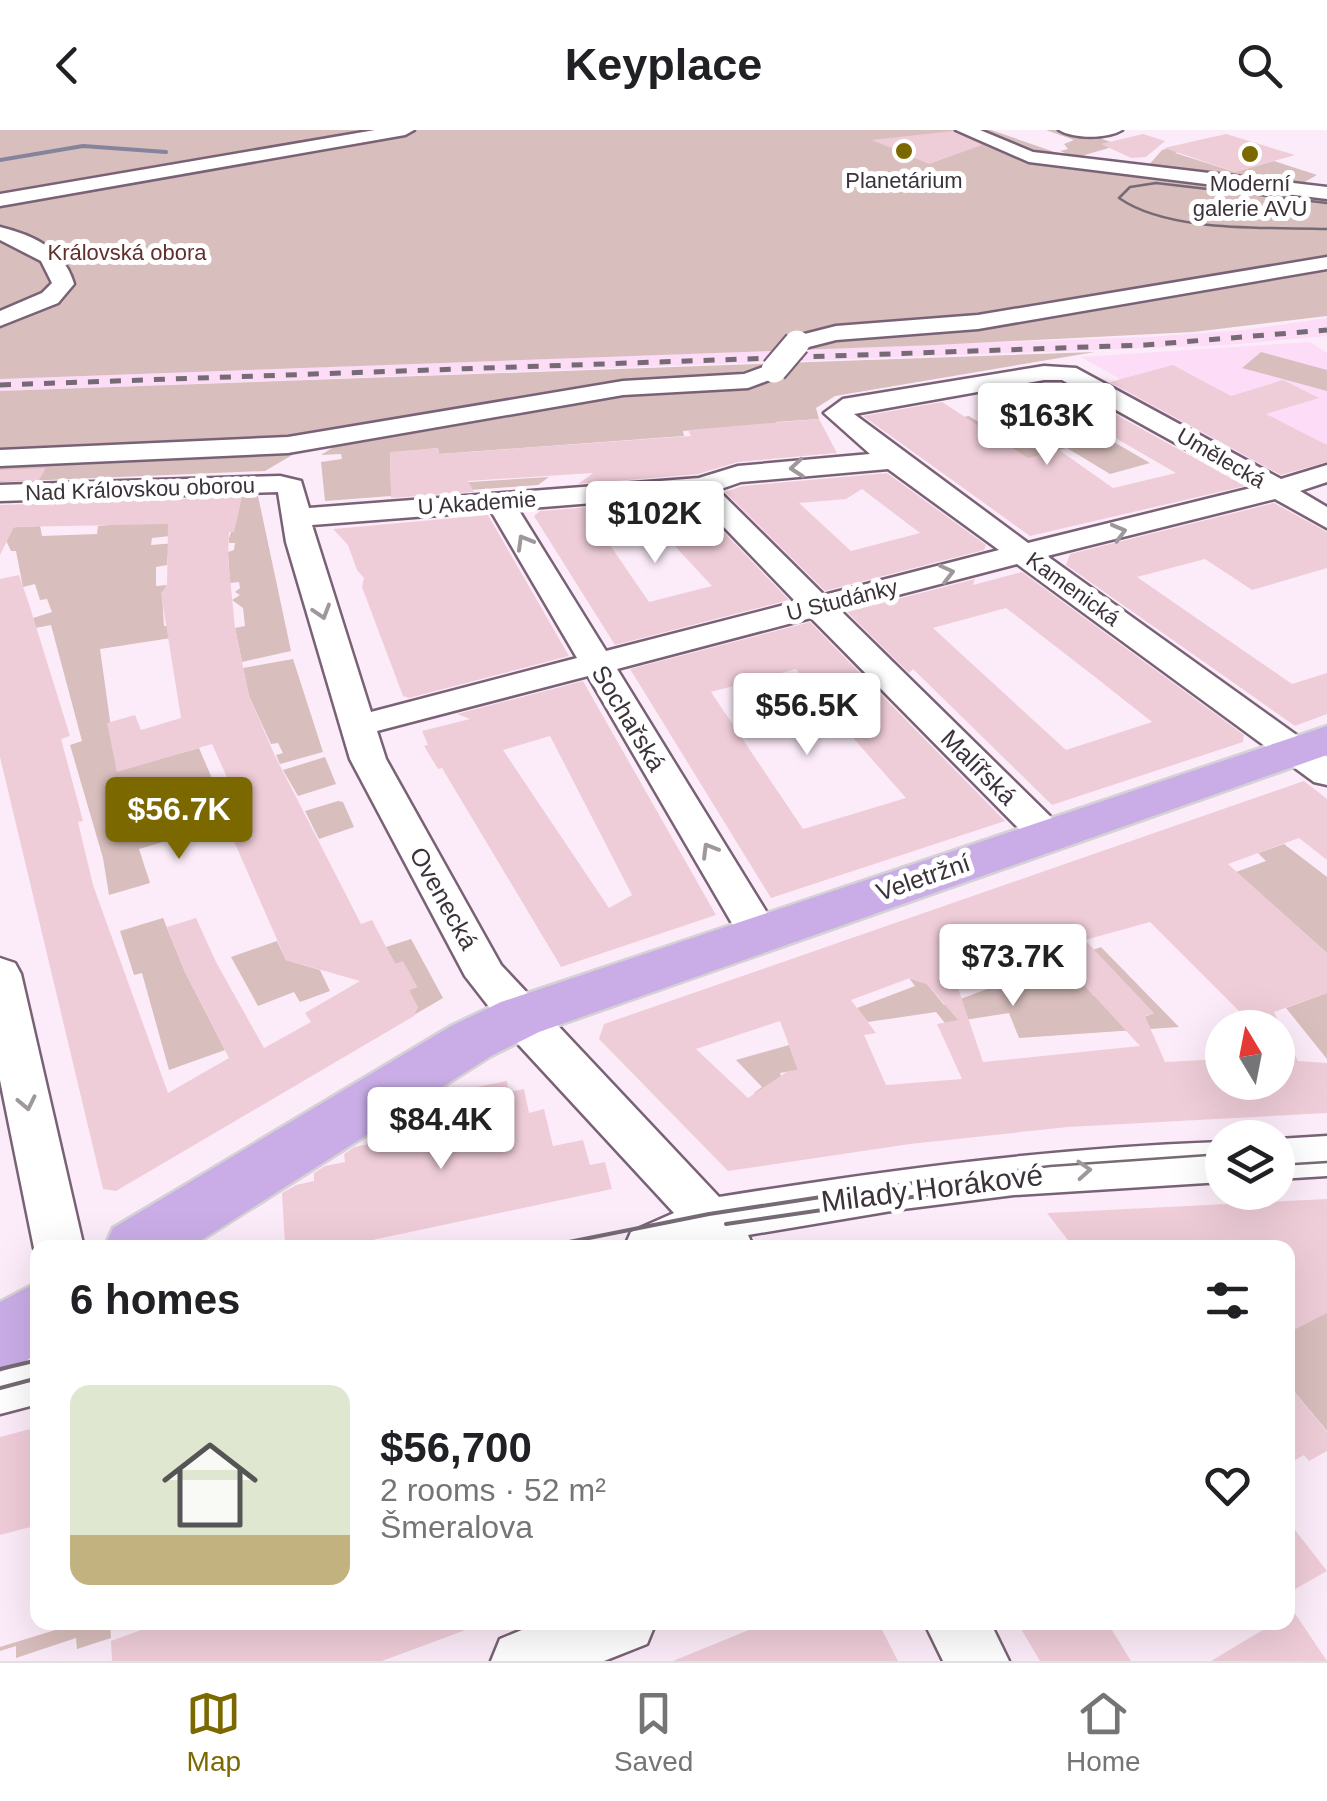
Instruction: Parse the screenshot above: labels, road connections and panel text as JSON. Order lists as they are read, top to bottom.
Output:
{
  "streets": {
    "main road": ["Veletržní"],
    "street": [
      "Umělecká",
      "Nad Královskou oborou",
      "U Akademie",
      "Kamenická",
      "U Studánky",
      "Sochařská",
      "Malířská",
      "Ovenecká",
      "Milady Horákové"
    ]
  },
  "crossings": [
    ["Umělecká", "Kamenická"],
    ["Umělecká", "U Studánky"],
    ["Nad Královskou oborou", "Ovenecká"],
    ["U Akademie", "Kamenická"],
    ["U Akademie", "Sochařská"],
    ["U Akademie", "Malířská"],
    ["U Akademie", "Ovenecká"],
    ["Kamenická", "U Studánky"],
    ["Kamenická", "Veletržní"],
    ["U Studánky", "Sochařská"],
    ["U Studánky", "Malířská"],
    ["U Studánky", "Ovenecká"],
    ["Sochařská", "Veletržní"],
    ["Malířská", "Veletržní"],
    ["Veletržní", "Ovenecká"],
    ["Ovenecká", "Milady Horákové"]
  ],
  "one_way": ["Sochařská", "Milady Horákové"],
  "parks": ["Královská obora"],
  "places": ["Planetárium", "Moderní galerie AVU"],
  "north": "top",
  "page": {
    "header": "Keyplace",
    "price": [
      "$163K",
      "$102K",
      "$56.5K",
      "$56.7K",
      "$73.7K",
      "$84.4K"
    ],
    "heading": "6 homes",
    "list": [
      {
        "name": "$56,700",
        "note": "2 rooms · 52 m² · Šmeralova"
      }
    ],
    "tabs": ["Map", "Saved", "Home"]
  }
}
